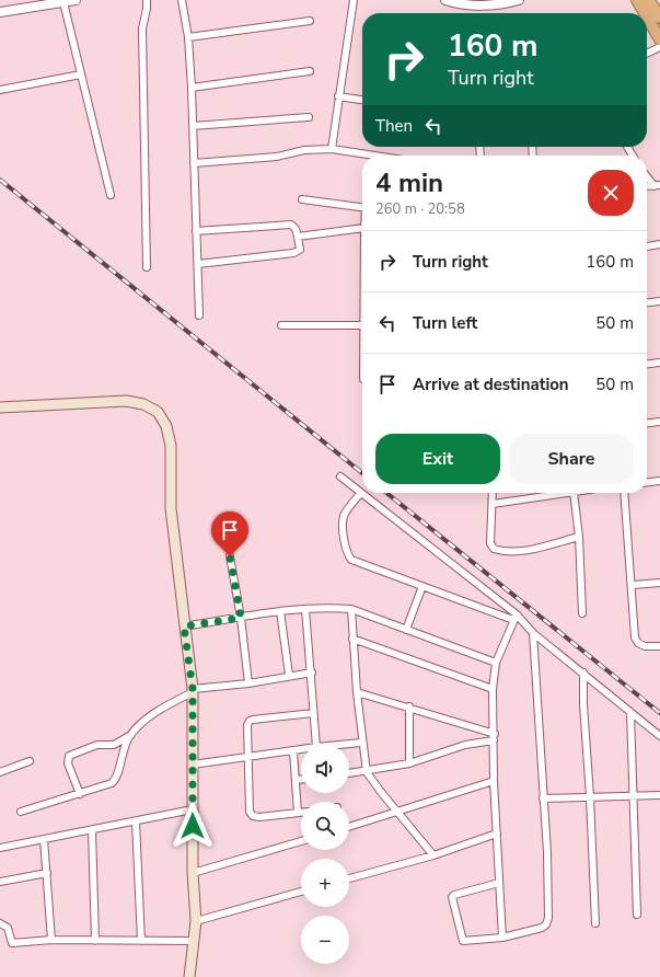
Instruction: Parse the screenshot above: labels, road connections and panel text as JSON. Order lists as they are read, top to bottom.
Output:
{
  "page": {
    "turn": ["160 m", "Turn right"],
    "then": "Then",
    "heading": ["4 min", "260 m · 20:58"],
    "list": [
      {
        "name": "Turn right",
        "value": "160 m"
      },
      {
        "name": "Turn left",
        "value": "50 m"
      },
      {
        "name": "Arrive at destination",
        "value": "50 m"
      }
    ],
    "buttons": ["Exit", "Share"],
    "map_buttons": ["+", "−"]
  }
}
